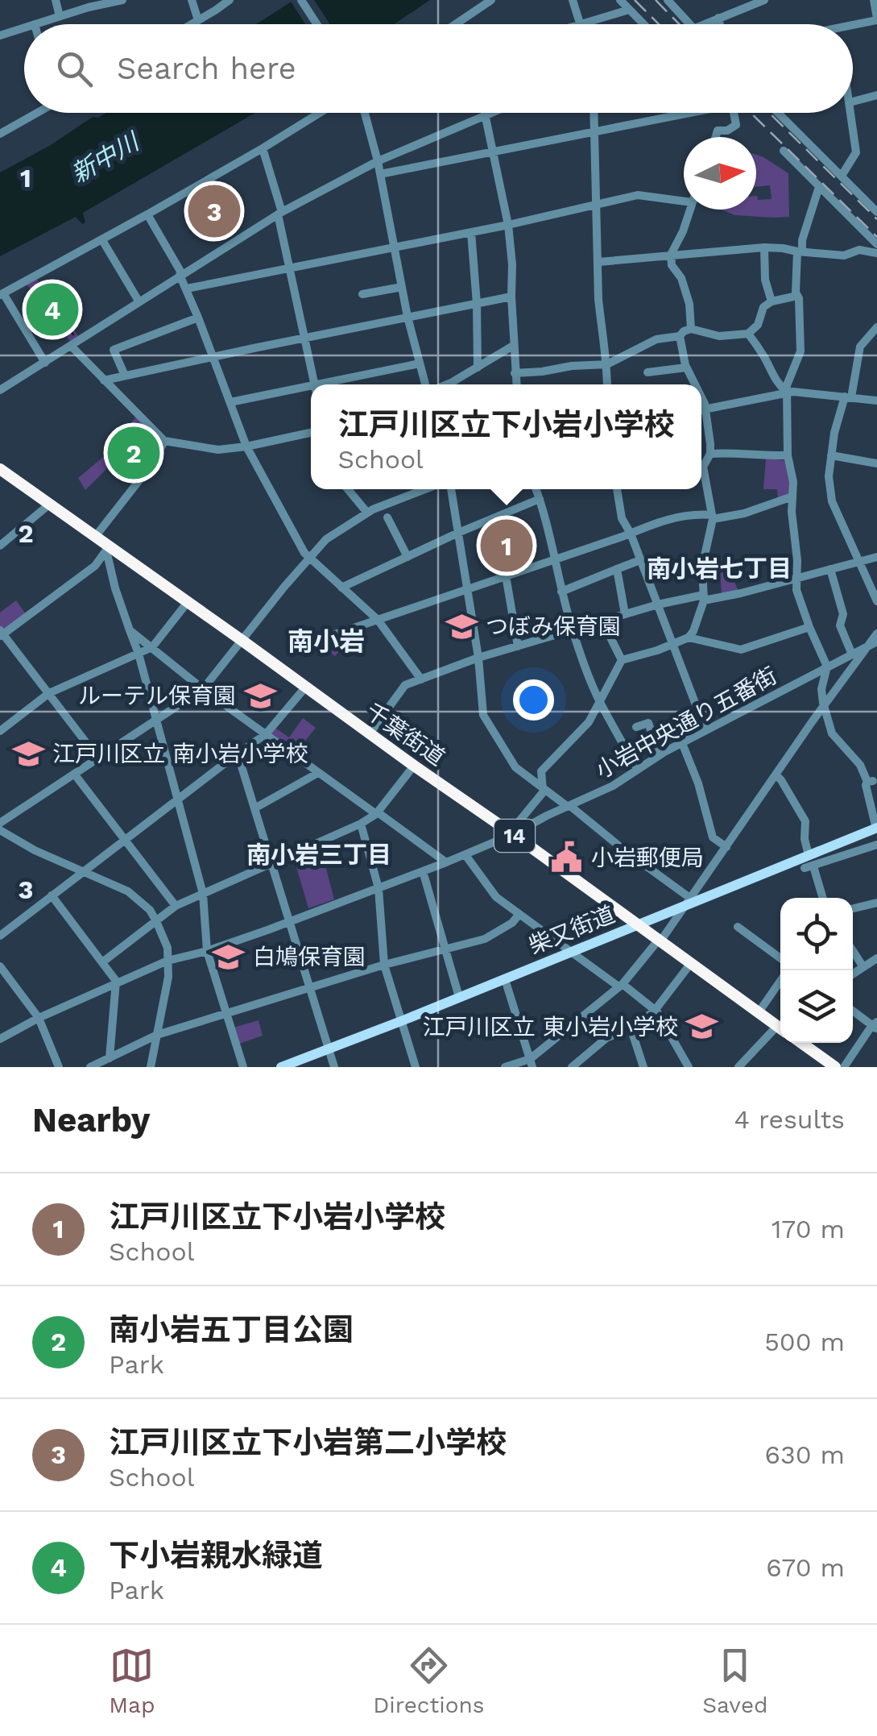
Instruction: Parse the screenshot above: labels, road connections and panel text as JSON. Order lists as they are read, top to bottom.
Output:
{
  "streets": {
    "highway": ["千葉街道", "14"],
    "main road": ["柴又街道"],
    "street": ["小岩中央通り五番街"]
  },
  "crossings": [
    ["小岩中央通り五番街", "千葉街道"],
    ["千葉街道", "柴又街道"]
  ],
  "districts": ["南小岩七丁目", "南小岩", "南小岩三丁目"],
  "water": ["新中川"],
  "places": {
    "school or university": [
      "つぼみ保育園",
      "ルーテル保育園",
      "江戸川区立 南小岩小学校",
      "白鳩保育園",
      "江戸川区立 東小岩小学校"
    ],
    "public building": ["小岩郵便局"]
  },
  "north": "right",
  "page": {
    "search": "Search here",
    "pins": [
      "3",
      "4",
      "2",
      "1"
    ],
    "popup": ["江戸川区立下小岩小学校", "School"],
    "heading": ["Nearby", "4 results"],
    "list": [
      {
        "mark": "1",
        "name": "江戸川区立下小岩小学校",
        "note": "School",
        "value": "170 m"
      },
      {
        "mark": "2",
        "name": "南小岩五丁目公園",
        "note": "Park",
        "value": "500 m"
      },
      {
        "mark": "3",
        "name": "江戸川区立下小岩第二小学校",
        "note": "School",
        "value": "630 m"
      },
      {
        "mark": "4",
        "name": "下小岩親水緑道",
        "note": "Park",
        "value": "670 m"
      }
    ],
    "nav": ["Map", "Directions", "Saved"]
  },
  "grid": {
    "rows": ["1", "2", "3"]
  }
}
